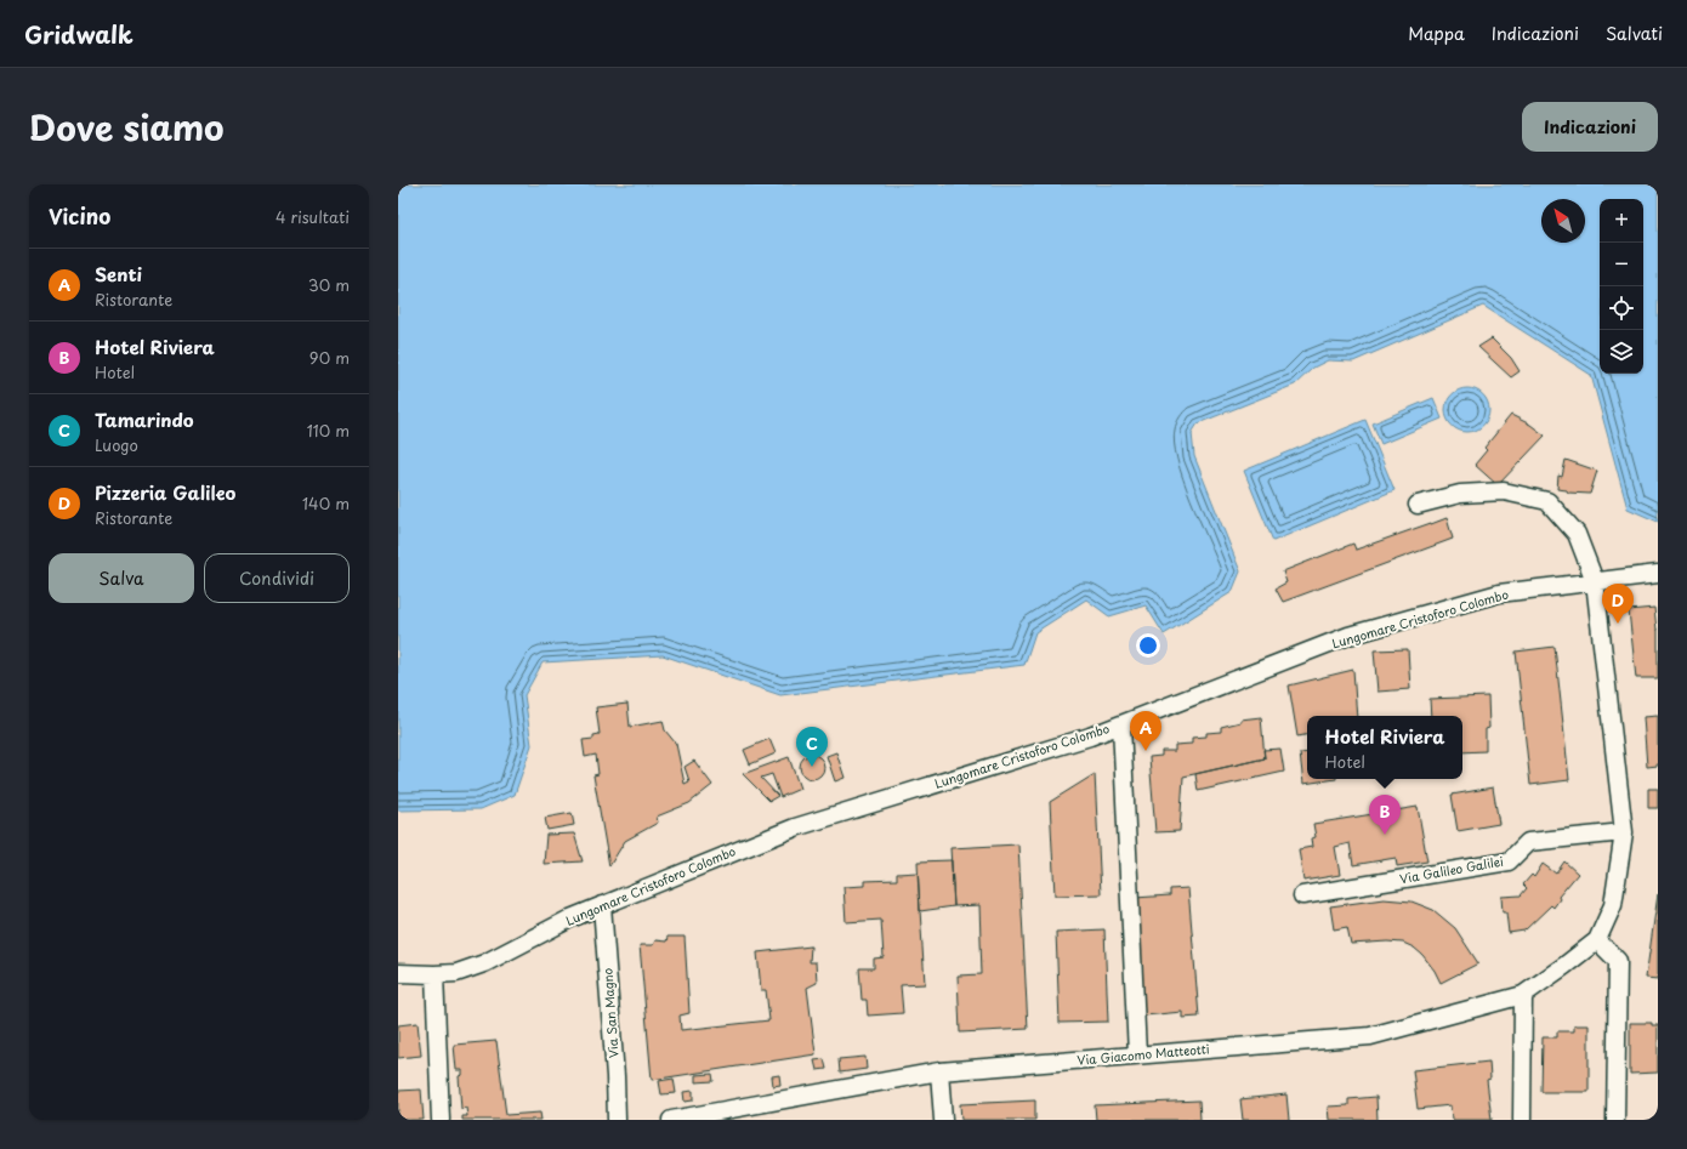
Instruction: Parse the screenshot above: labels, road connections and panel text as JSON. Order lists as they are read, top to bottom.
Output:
{
  "streets": {
    "street": [
      "Lungomare Cristoforo Colombo",
      "Via Galileo Galilei",
      "Via San Magno",
      "Via Giacomo Matteotti"
    ]
  },
  "crossings": [
    ["Lungomare Cristoforo Colombo", "Via San Magno"]
  ],
  "north": "top left",
  "page": {
    "header": "Gridwalk",
    "nav": ["Mappa", "Indicazioni", "Salvati"],
    "title": "Dove siamo",
    "buttons": [
      "Indicazioni",
      ["Salva", "Condividi"]
    ],
    "heading": ["Vicino", "4 risultati"],
    "map_buttons": ["+", "−"],
    "list": [
      {
        "mark": "A",
        "name": "Senti",
        "note": "Ristorante",
        "value": "30 m"
      },
      {
        "mark": "B",
        "name": "Hotel Riviera",
        "note": "Hotel",
        "value": "90 m"
      },
      {
        "mark": "C",
        "name": "Tamarindo",
        "note": "Luogo",
        "value": "110 m"
      },
      {
        "mark": "D",
        "name": "Pizzeria Galileo",
        "note": "Ristorante",
        "value": "140 m"
      }
    ],
    "pins": [
      "D",
      "A",
      "C",
      "B"
    ],
    "popup": ["Hotel Riviera", "Hotel"]
  }
}
